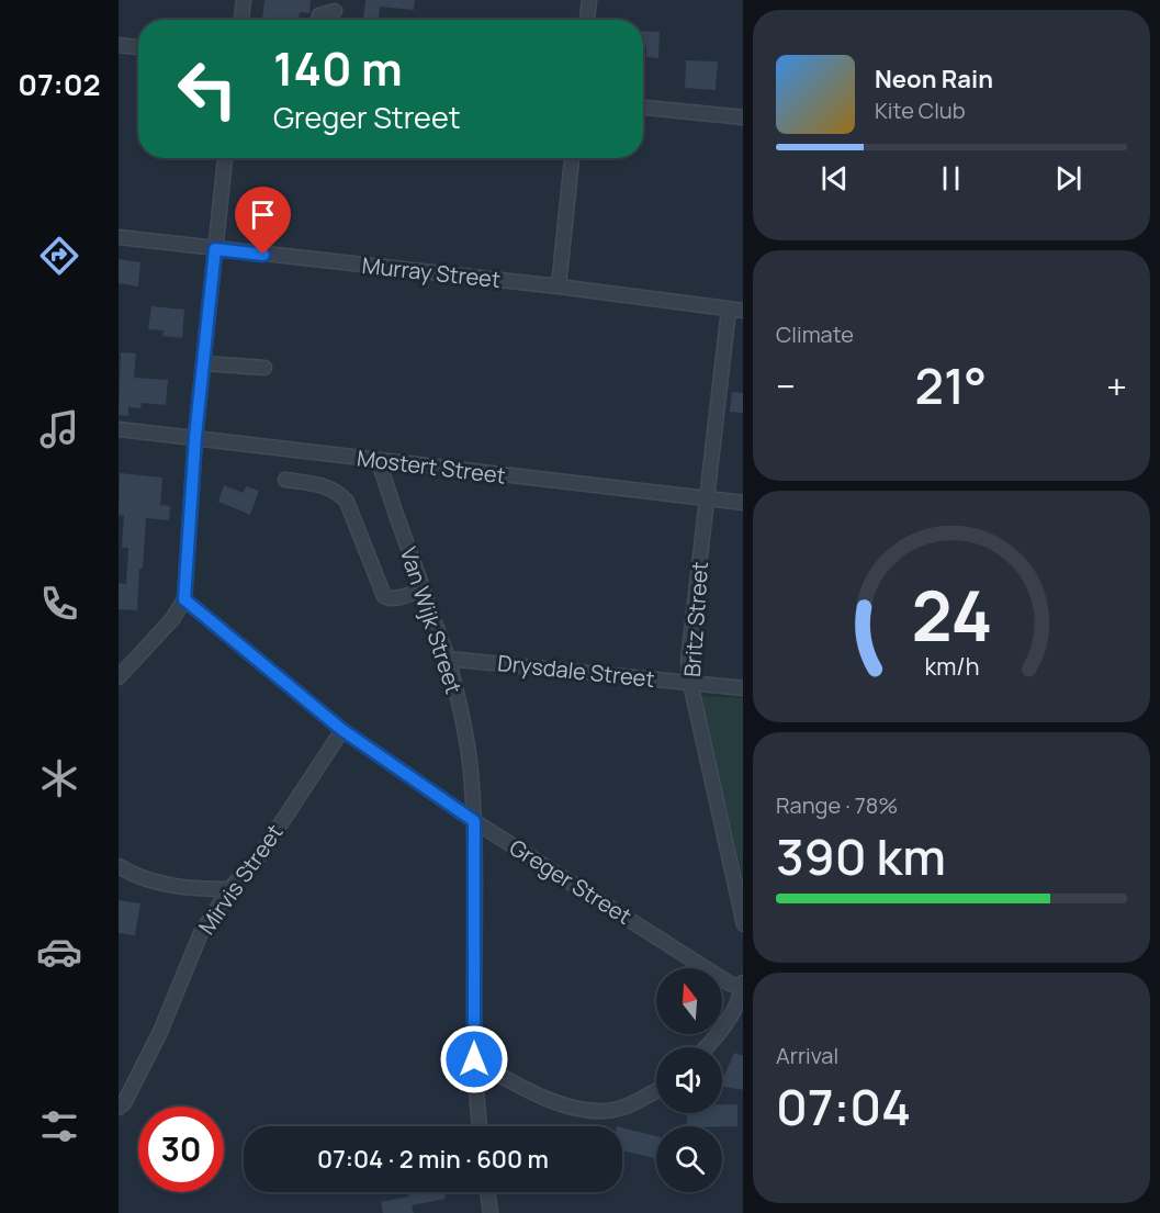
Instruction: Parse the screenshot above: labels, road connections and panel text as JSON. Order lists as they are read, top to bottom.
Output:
{
  "streets": {
    "street": [
      "Murray Street",
      "Mostert Street",
      "Britz Street",
      "Van Wijk Street",
      "Drysdale Street",
      "Mirvis Street",
      "Greger Street"
    ]
  },
  "crossings": [
    ["Murray Street", "Britz Street"],
    ["Mostert Street", "Britz Street"],
    ["Mostert Street", "Van Wijk Street"],
    ["Britz Street", "Drysdale Street"],
    ["Van Wijk Street", "Drysdale Street"],
    ["Van Wijk Street", "Greger Street"],
    ["Mirvis Street", "Greger Street"]
  ],
  "north": "top",
  "page": {
    "tabs": "07:02",
    "turn": ["140 m", "Greger Street"],
    "song": ["Neon Rain", "Kite Club"],
    "tile": [
      "Climate",
      ["Range · 78%", "390 km"],
      ["Arrival", "07:04"]
    ],
    "heat": ["−", "21°", "+"],
    "limit": "30",
    "trip": "07:04 · 2 min · 600 m",
    "gauge": ["24", "km/h"]
  }
}
